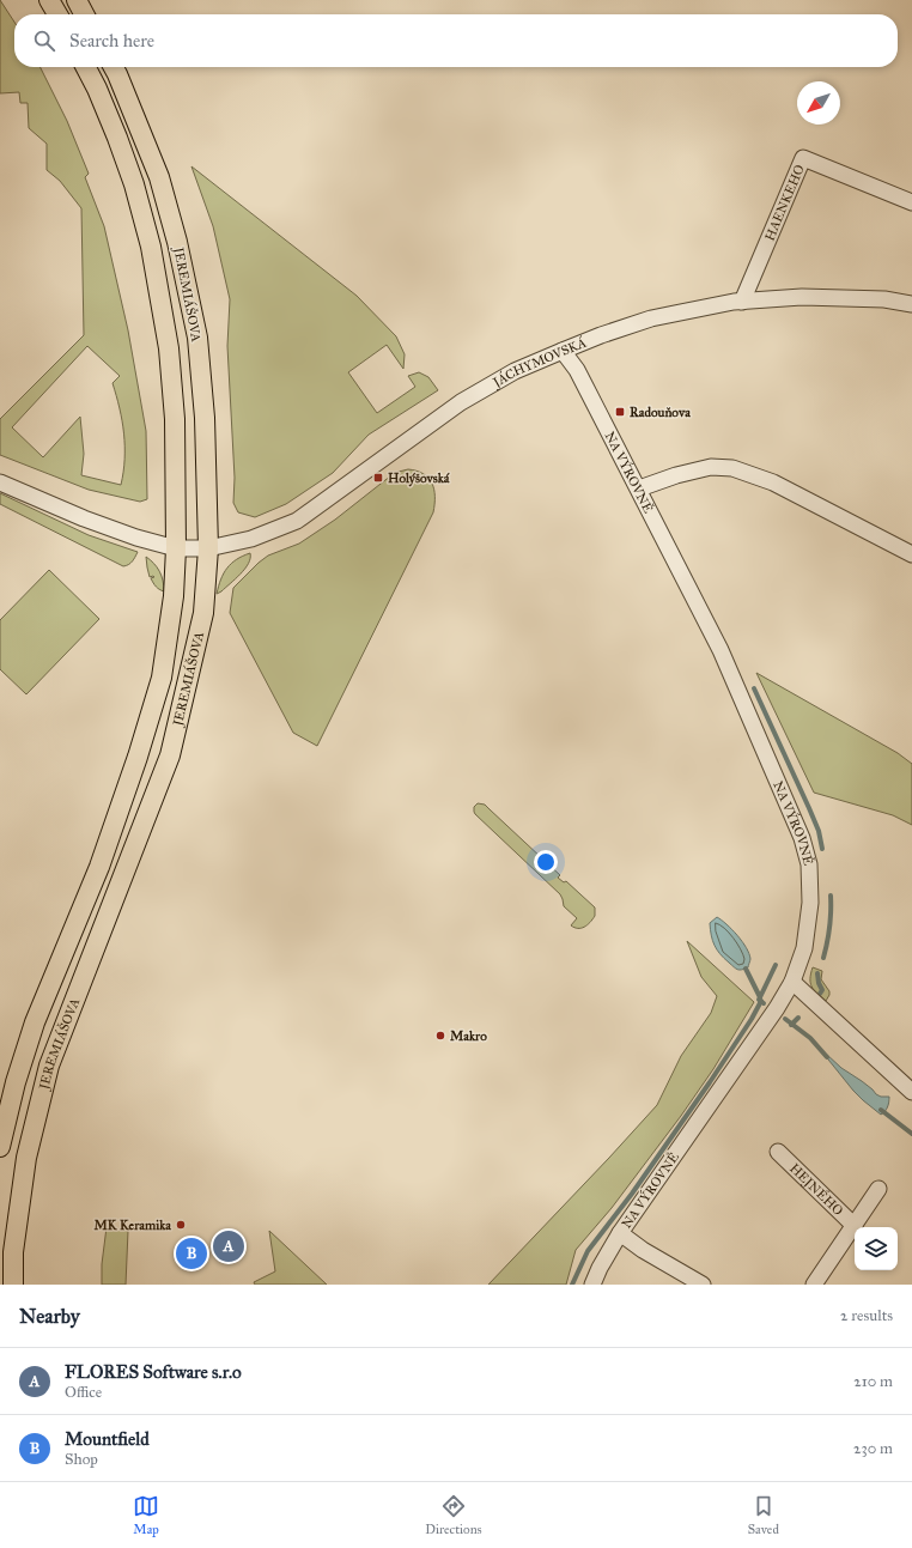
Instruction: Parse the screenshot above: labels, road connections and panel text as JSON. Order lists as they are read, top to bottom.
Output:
{
  "streets": {
    "main road": ["JEREMIÁŠOVA"],
    "street": [
      "HAENKEHO",
      "JÁCHYMOVSKÁ",
      "NA VÝROVNĚ",
      "HEJNÉHO"
    ]
  },
  "crossings": [
    ["HAENKEHO", "JÁCHYMOVSKÁ"],
    ["JEREMIÁŠOVA", "JÁCHYMOVSKÁ"],
    ["JÁCHYMOVSKÁ", "NA VÝROVNĚ"]
  ],
  "places": {
    "transit": ["Radouňova", "Holýšovská"],
    "other": ["Makro", "MK Keramika"]
  },
  "north": "bottom left",
  "page": {
    "search": "Search here",
    "pins": ["A", "B"],
    "heading": ["Nearby", "2 results"],
    "list": [
      {
        "mark": "A",
        "name": "FLORES Software s.r.o",
        "note": "Office",
        "value": "210 m"
      },
      {
        "mark": "B",
        "name": "Mountfield",
        "note": "Shop",
        "value": "230 m"
      }
    ],
    "nav": ["Map", "Directions", "Saved"]
  }
}
